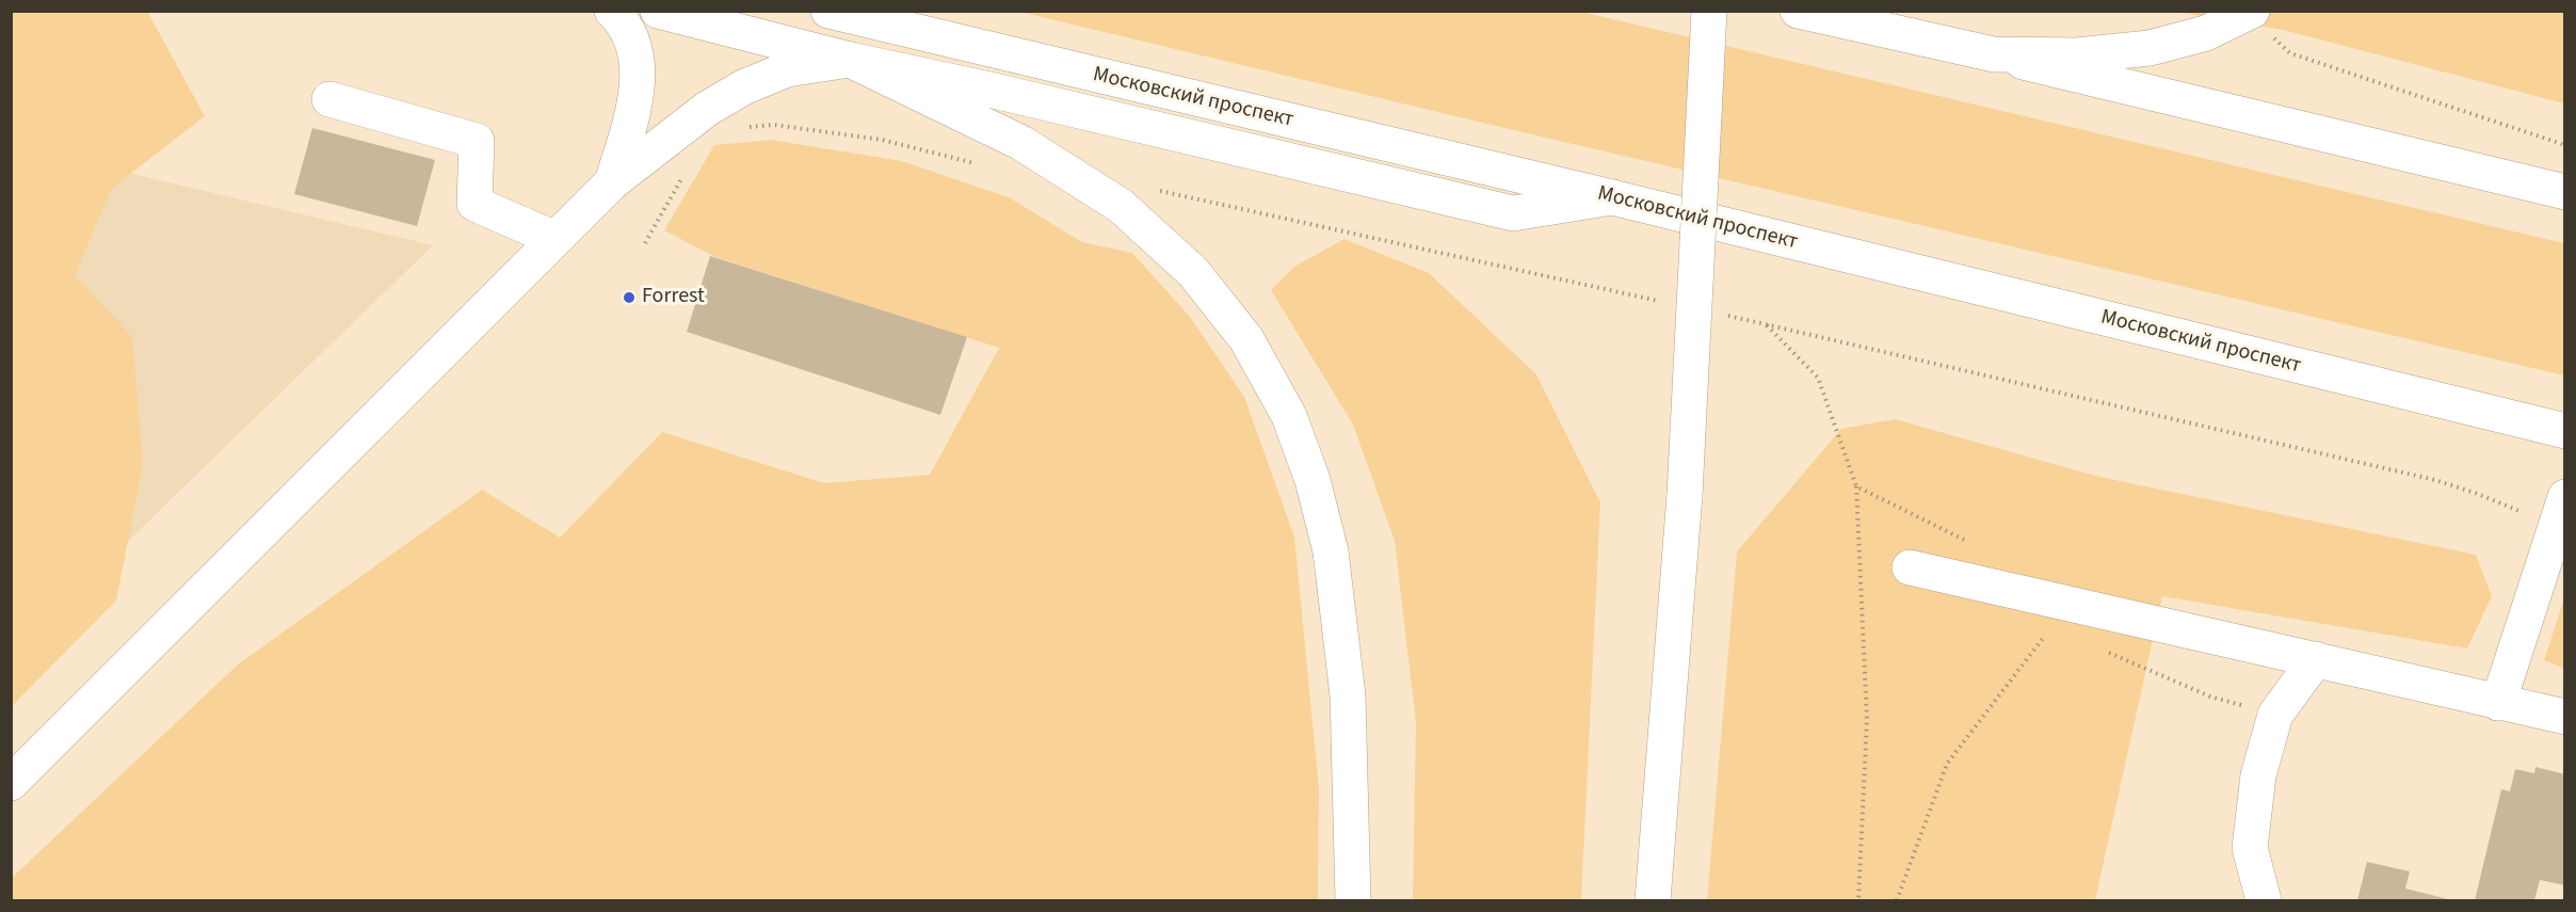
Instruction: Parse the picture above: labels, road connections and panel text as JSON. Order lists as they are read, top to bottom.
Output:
{
  "streets": {
    "main road": ["Московский проспект"]
  },
  "places": ["Forrest"]
}
